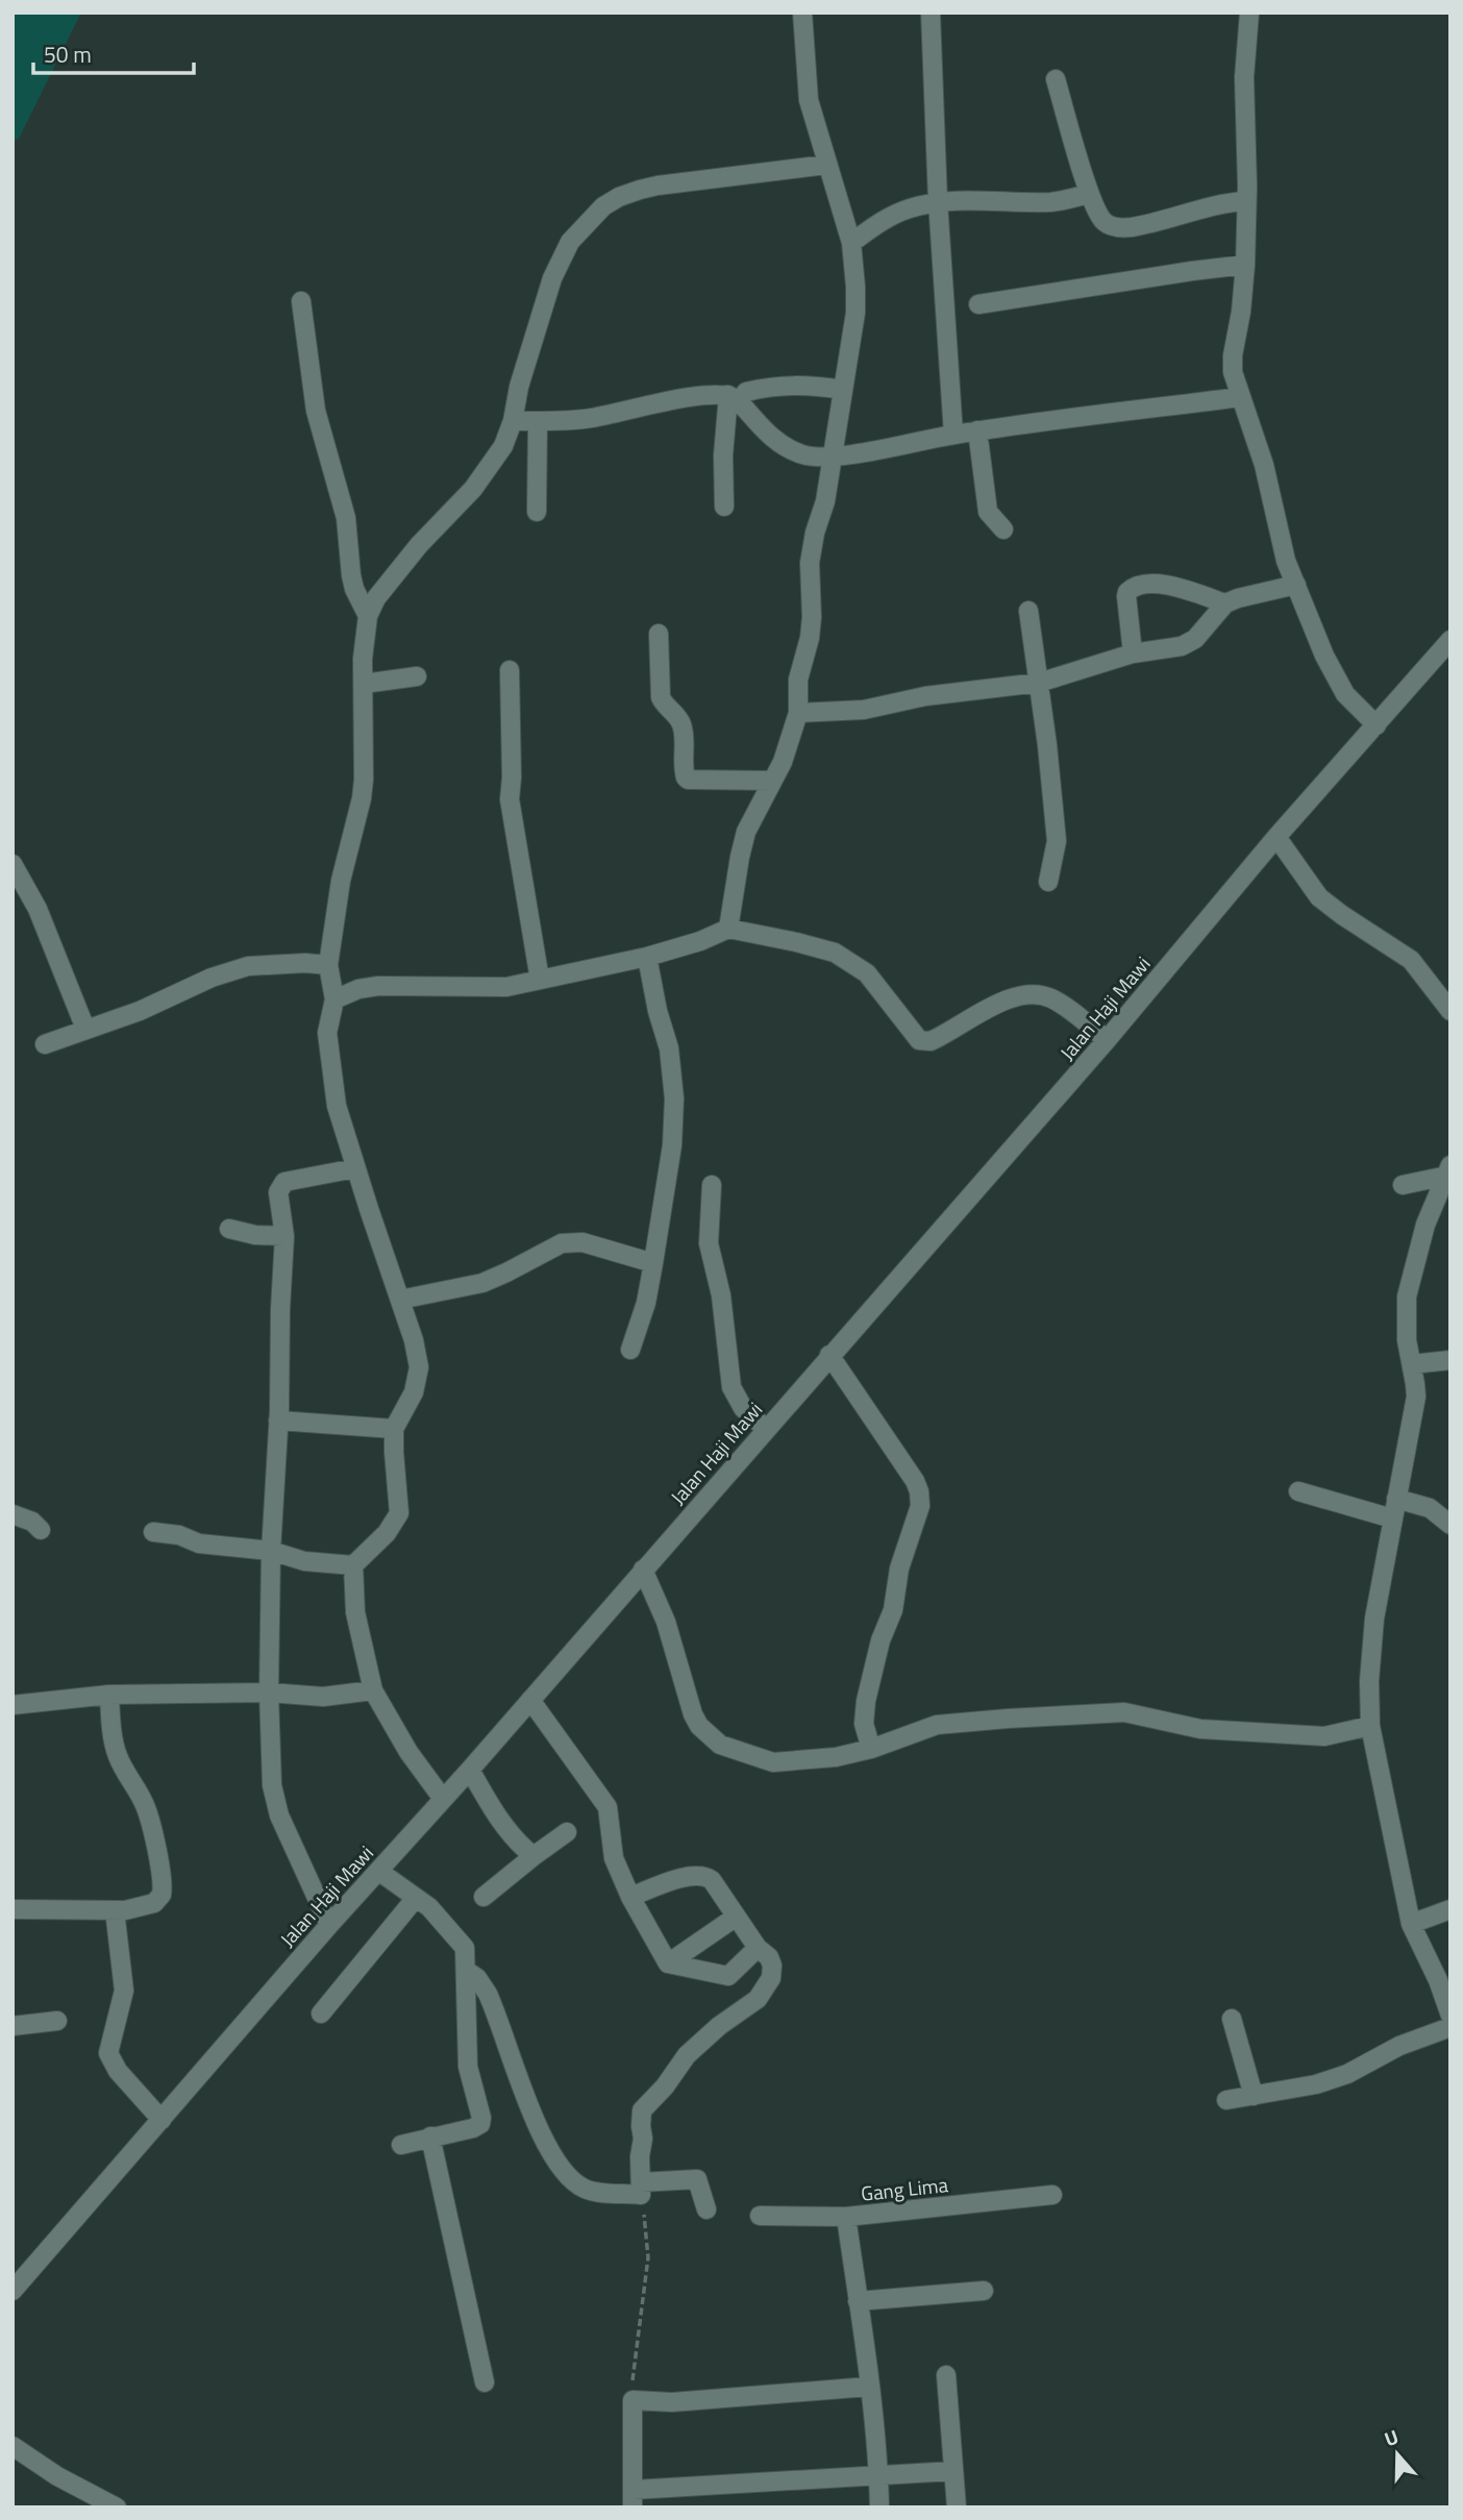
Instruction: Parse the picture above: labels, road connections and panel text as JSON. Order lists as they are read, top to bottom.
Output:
{
  "streets": {
    "street": ["Jalan Haji Mawi", "Gang Lima"]
  },
  "scale_bar": "50 m",
  "north": "top"
}
